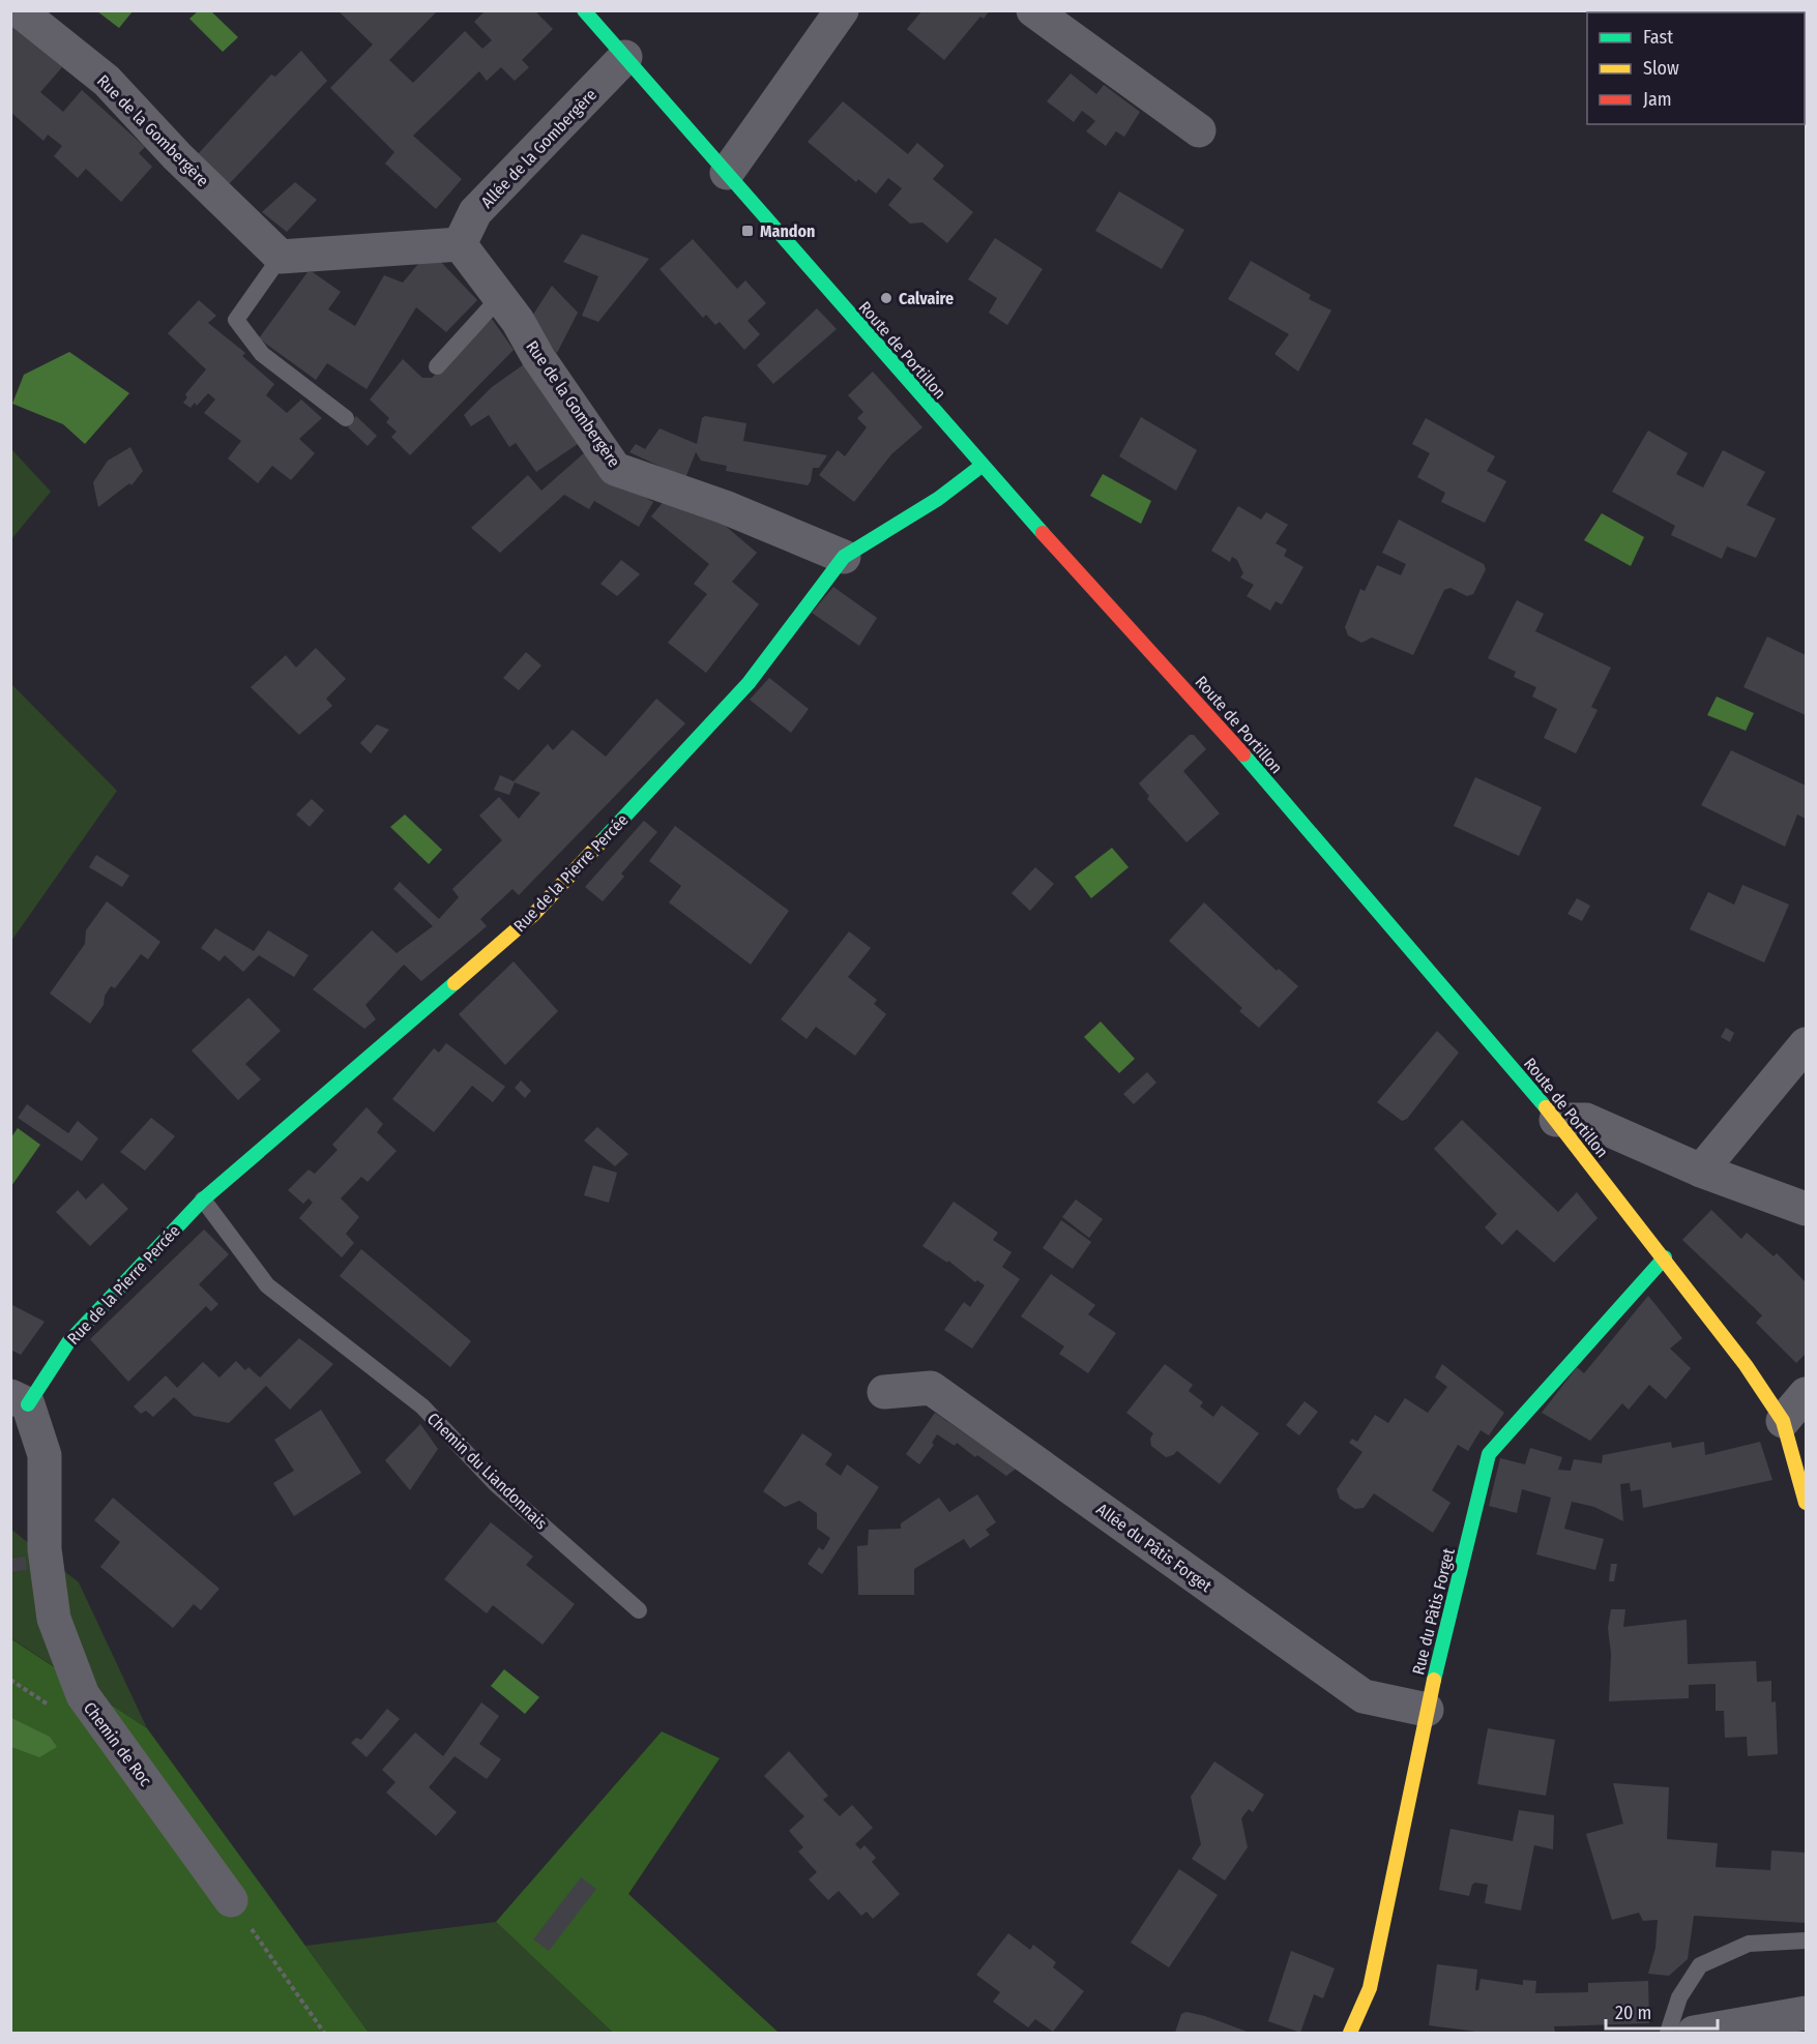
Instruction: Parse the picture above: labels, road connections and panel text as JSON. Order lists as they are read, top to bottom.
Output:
{
  "streets": {
    "street": [
      "Rue de la Gombergère",
      "Allée de la Gombergère",
      "Route de Portillon",
      "Rue de la Pierre Percée",
      "Allée du Pâtis Forget",
      "Rue du Pâtis Forget",
      "Chemin de Roc"
    ],
    "lane": ["Chemin du Liandonnais"]
  },
  "crossings": [
    ["Rue de la Gombergère", "Allée de la Gombergère"],
    ["Rue de la Gombergère", "Rue de la Pierre Percée"],
    ["Allée de la Gombergère", "Route de Portillon"],
    ["Route de Portillon", "Rue du Pâtis Forget"],
    ["Rue de la Pierre Percée", "Chemin du Liandonnais"],
    ["Rue de la Pierre Percée", "Chemin de Roc"],
    ["Allée du Pâtis Forget", "Rue du Pâtis Forget"]
  ],
  "places": {
    "transit": ["Mandon"],
    "other": ["Calvaire"]
  },
  "legend": ["Fast", "Slow", "Jam"],
  "scale_bar": "20 m"
}
